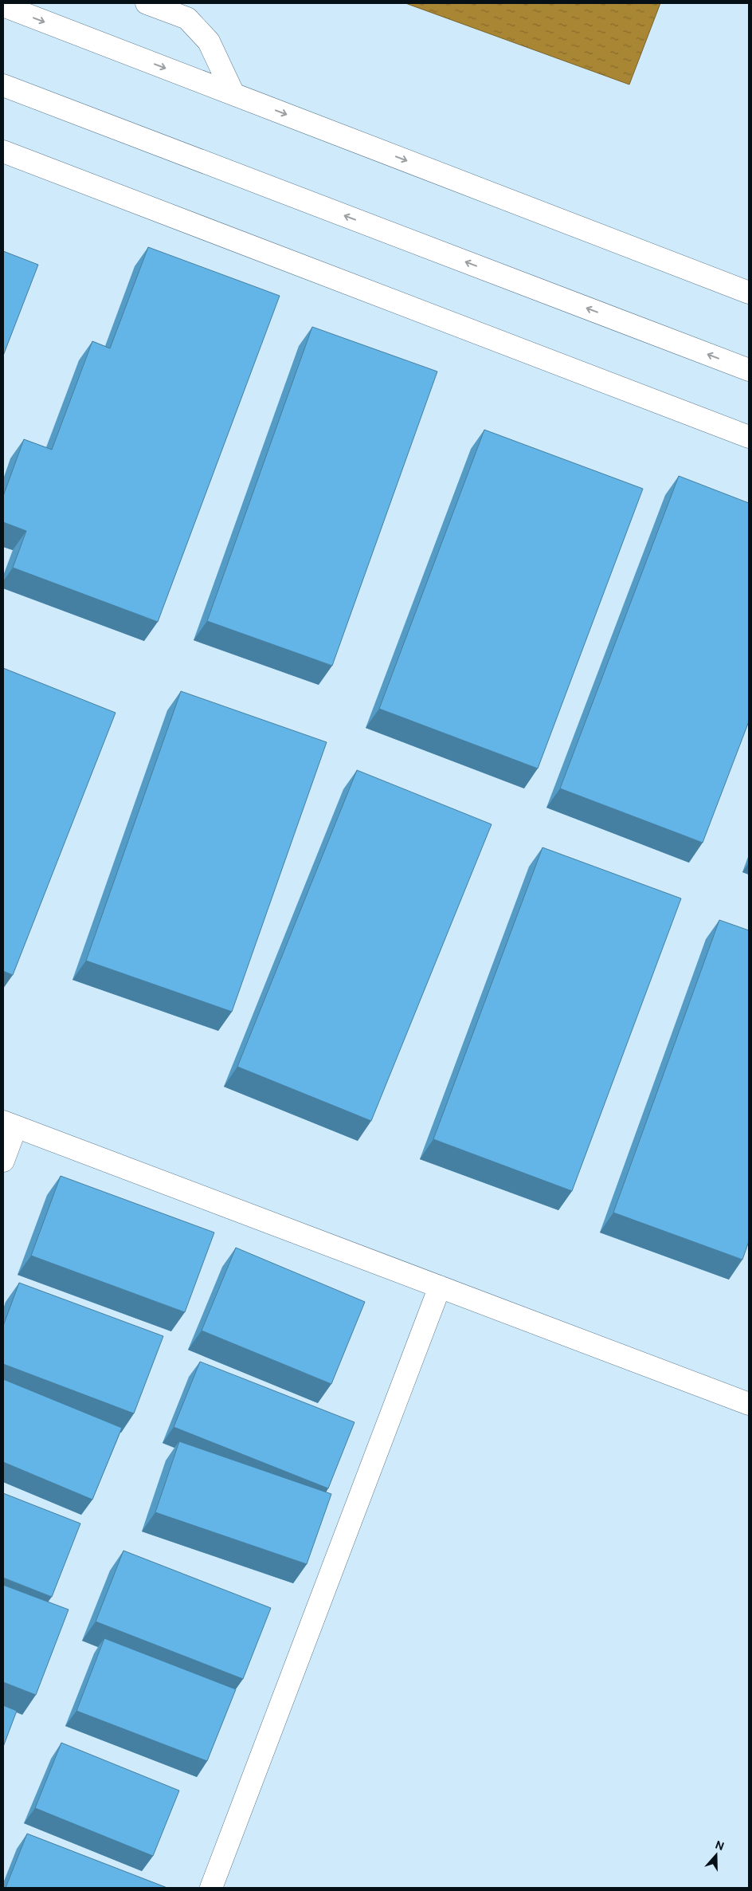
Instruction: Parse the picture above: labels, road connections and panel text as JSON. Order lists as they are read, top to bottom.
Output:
{
  "north": "top"
}
